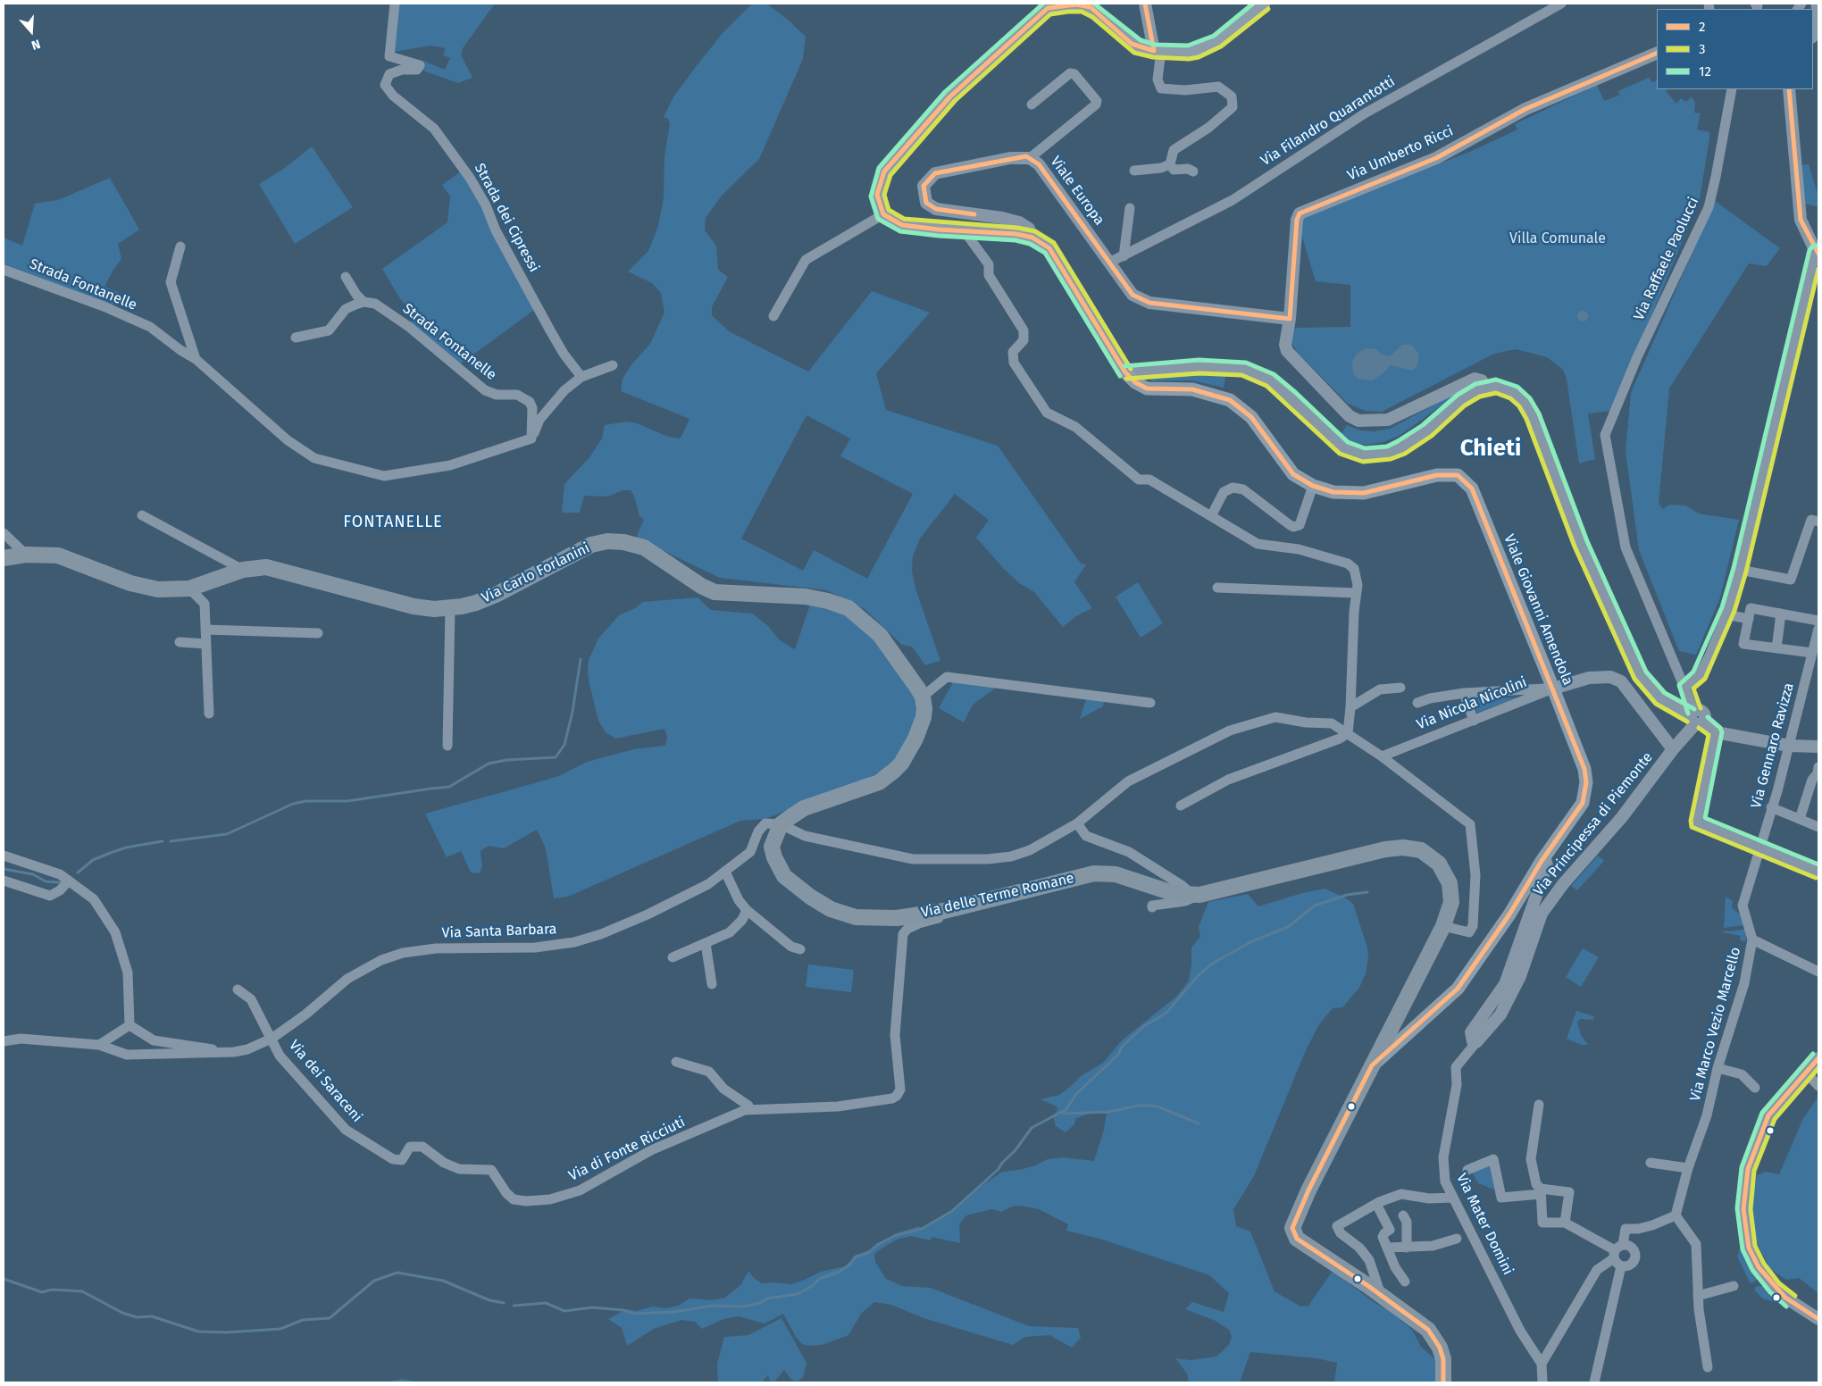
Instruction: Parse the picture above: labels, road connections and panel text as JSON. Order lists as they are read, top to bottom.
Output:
{
  "streets": {
    "main road": ["Via Carlo Forlanini", "Viale Giovanni Amendola", "Via delle Terme Romane"],
    "street": [
      "Via Filandro Quarantotti",
      "Via Umberto Ricci",
      "Viale Europa",
      "Strada dei Cipressi",
      "Via Raffaele Paolucci",
      "Strada Fontanelle",
      "Via Nicola Nicolini",
      "Via Gennaro Ravizza",
      "Via Principessa di Piemonte",
      "Via Santa Barbara",
      "Via Marco Vezio Marcello",
      "Via dei Saraceni",
      "Via di Fonte Ricciuti",
      "Via Mater Domini"
    ]
  },
  "crossings": [
    ["Via Filandro Quarantotti", "Viale Europa"],
    ["Via Umberto Ricci", "Viale Europa"],
    ["Viale Giovanni Amendola", "Via Nicola Nicolini"],
    ["Viale Giovanni Amendola", "Via delle Terme Romane"],
    ["Via Nicola Nicolini", "Via Principessa di Piemonte"],
    ["Via Gennaro Ravizza", "Via Marco Vezio Marcello"],
    ["Via Principessa di Piemonte", "Via Mater Domini"],
    ["Via delle Terme Romane", "Via Santa Barbara"],
    ["Via delle Terme Romane", "Via di Fonte Ricciuti"],
    ["Via Santa Barbara", "Via dei Saraceni"],
    ["Via dei Saraceni", "Via di Fonte Ricciuti"]
  ],
  "districts": ["Chieti", "FONTANELLE"],
  "parks": ["Villa Comunale"],
  "lines": ["transit line 2", "transit line 12", "transit line 3"],
  "legend": ["2", "3", "12"],
  "north": "bottom"
}
